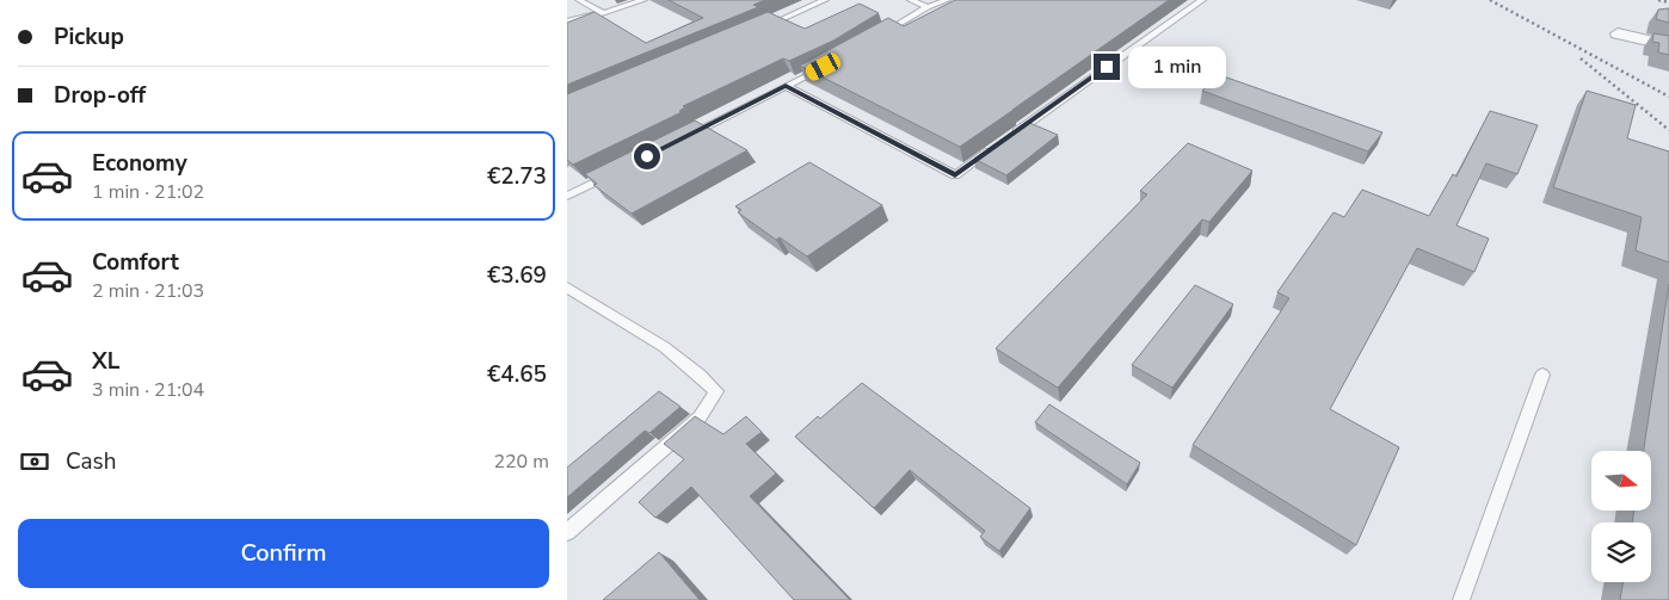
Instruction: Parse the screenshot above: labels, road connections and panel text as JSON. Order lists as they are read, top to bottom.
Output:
{
  "north": "right",
  "page": {
    "banner": ["Pickup", "Drop-off"],
    "bubble": "1 min",
    "list": [
      {
        "name": "Economy",
        "note": "1 min · 21:02",
        "value": "€2.73"
      },
      {
        "name": "Comfort",
        "note": "2 min · 21:03",
        "value": "€3.69"
      },
      {
        "name": "XL",
        "note": "3 min · 21:04",
        "value": "€4.65"
      }
    ],
    "pay": ["Cash", "220 m"],
    "buttons": "Confirm"
  }
}
